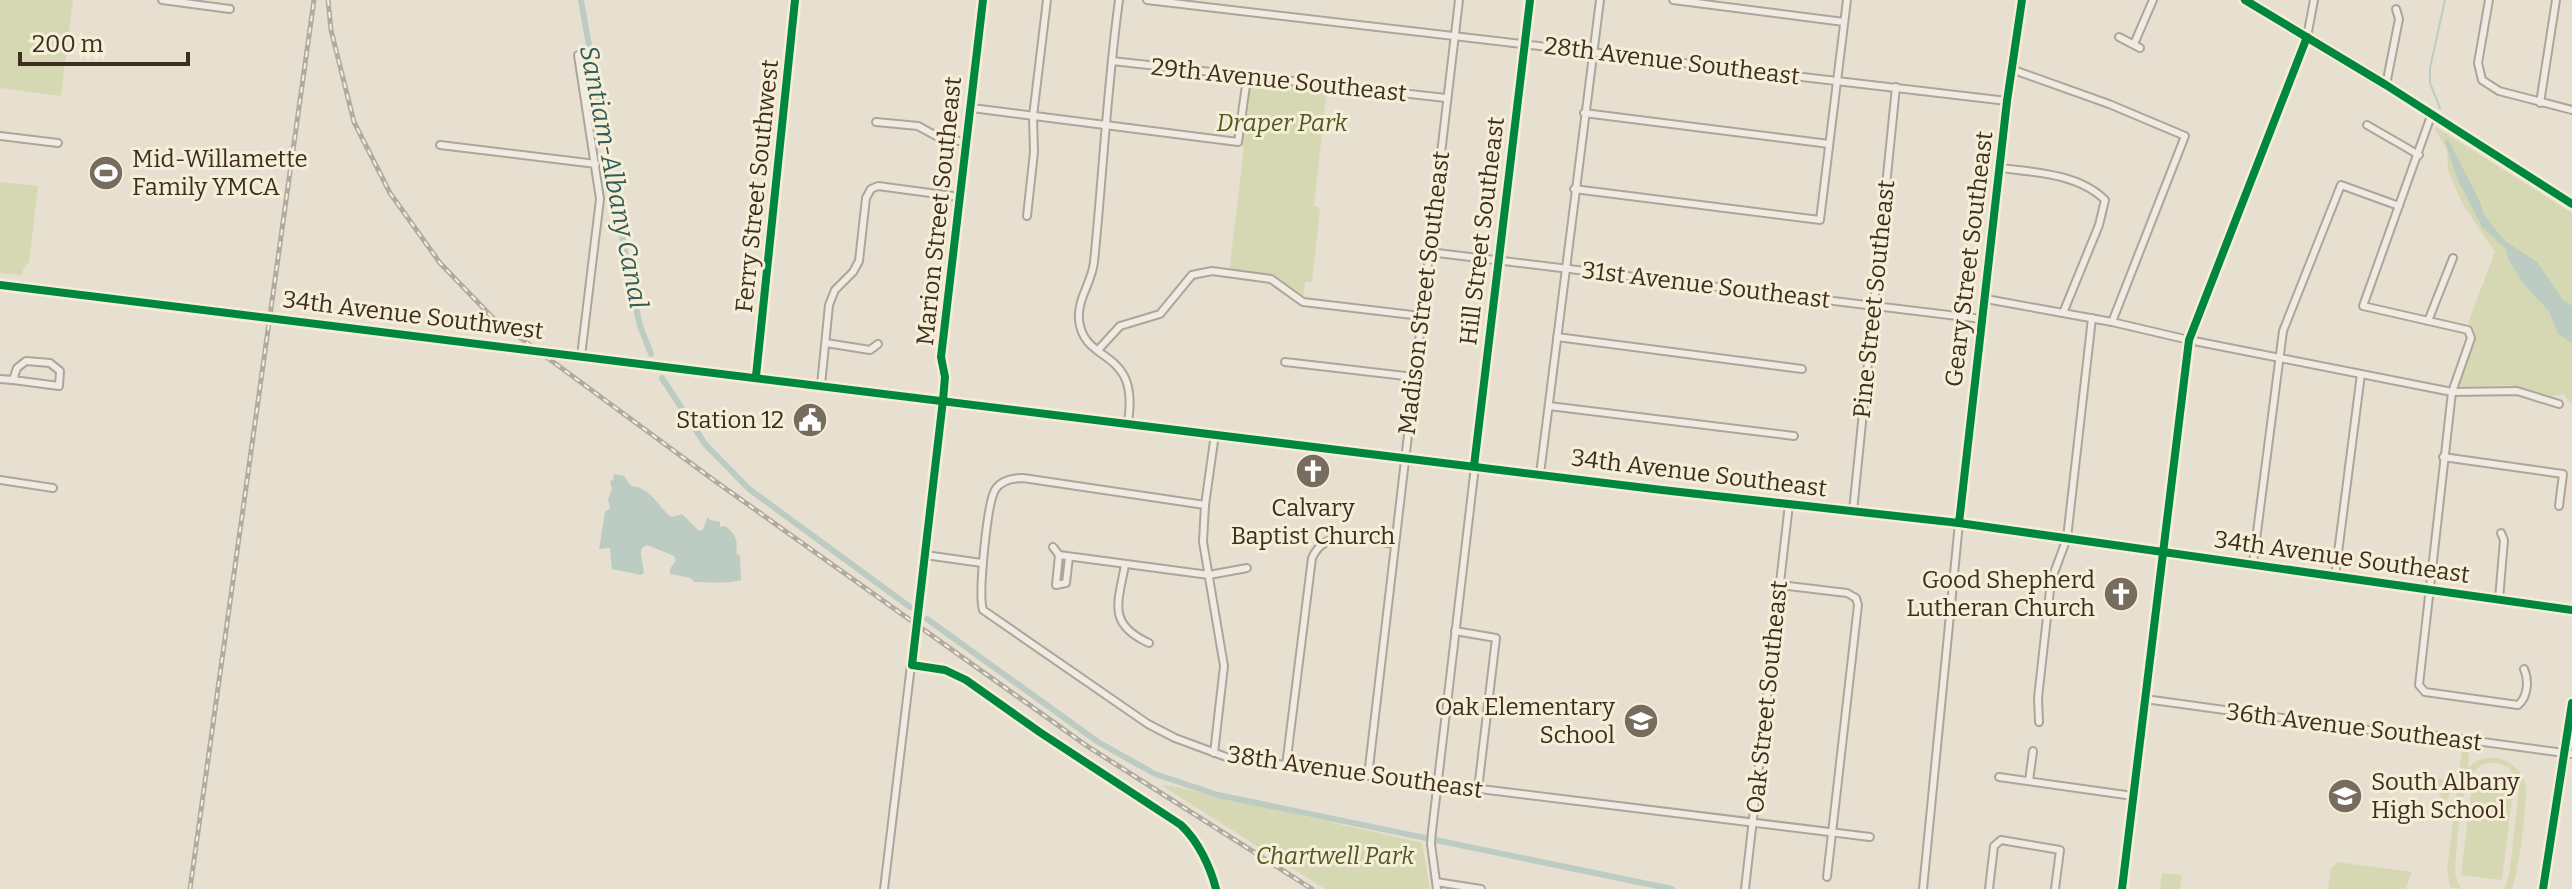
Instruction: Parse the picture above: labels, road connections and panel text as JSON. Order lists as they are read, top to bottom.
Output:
{
  "streets": {
    "main road": ["Geary Street Southeast", "34th Avenue Southwest", "34th Avenue Southeast"],
    "street": [
      "28th Avenue Southeast",
      "29th Avenue Southeast",
      "Ferry Street Southwest",
      "Marion Street Southeast",
      "Hill Street Southeast",
      "31st Avenue Southeast",
      "Madison Street Southeast",
      "Pine Street Southeast",
      "Oak Street Southeast",
      "36th Avenue Southeast",
      "38th Avenue Southeast"
    ]
  },
  "crossings": [
    ["28th Avenue Southeast", "Hill Street Southeast"],
    ["28th Avenue Southeast", "Geary Street Southeast"],
    ["28th Avenue Southeast", "Madison Street Southeast"],
    ["28th Avenue Southeast", "Pine Street Southeast"],
    ["29th Avenue Southeast", "Madison Street Southeast"],
    ["Ferry Street Southwest", "34th Avenue Southwest"],
    ["Marion Street Southeast", "34th Avenue Southeast"],
    ["Hill Street Southeast", "31st Avenue Southeast"],
    ["Hill Street Southeast", "34th Avenue Southeast"],
    ["Hill Street Southeast", "38th Avenue Southeast"],
    ["Geary Street Southeast", "31st Avenue Southeast"],
    ["Geary Street Southeast", "34th Avenue Southeast"],
    ["31st Avenue Southeast", "Madison Street Southeast"],
    ["31st Avenue Southeast", "Pine Street Southeast"],
    ["Madison Street Southeast", "34th Avenue Southeast"],
    ["Madison Street Southeast", "38th Avenue Southeast"],
    ["Pine Street Southeast", "34th Avenue Southeast"],
    ["34th Avenue Southwest", "34th Avenue Southeast"],
    ["34th Avenue Southeast", "Oak Street Southeast"],
    ["Oak Street Southeast", "38th Avenue Southeast"]
  ],
  "water": ["Santiam-Albany Canal"],
  "parks": ["Draper Park", "Chartwell Park"],
  "places": {
    "sports": ["Mid-Willamette Family YMCA"],
    "public building": ["Station 12"],
    "church": ["Calvary Baptist Church", "Good Shepherd Lutheran Church"],
    "school or university": ["Oak Elementary School", "South Albany High School"]
  },
  "scale_bar": "200 m"
}
